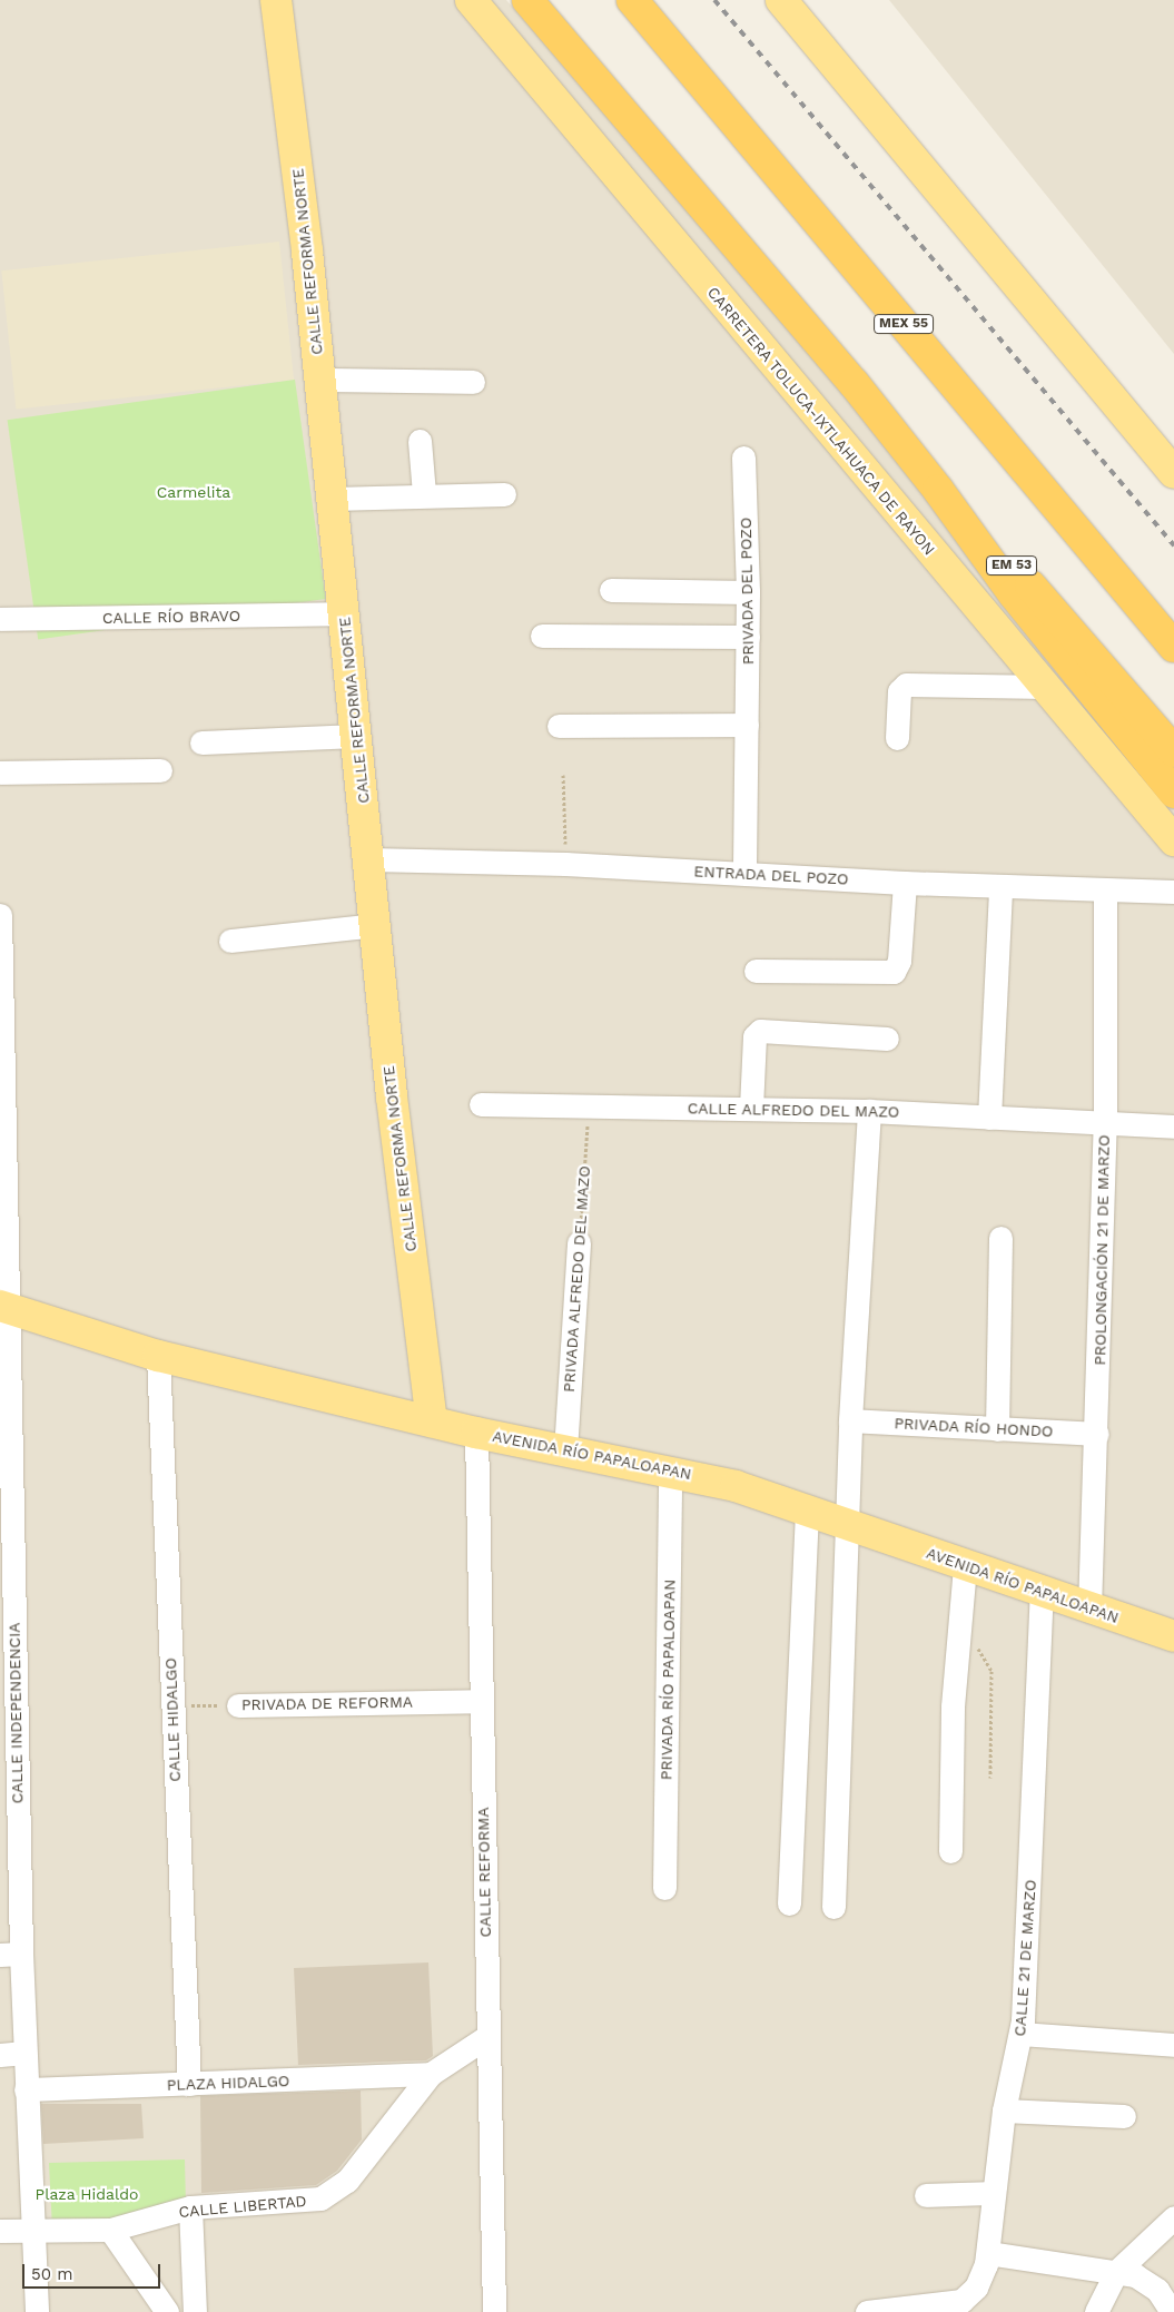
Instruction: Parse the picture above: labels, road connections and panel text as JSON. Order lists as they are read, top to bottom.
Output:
{
  "streets": {
    "highway": ["MEX 55", "EM 53"],
    "main road": ["CALLE REFORMA NORTE", "CARRETERA TOLUCA-IXTLAHUACA DE RAYON", "AVENIDA RÍO PAPALOAPAN"],
    "street": [
      "PRIVADA DEL POZO",
      "CALLE RÍO BRAVO",
      "ENTRADA DEL POZO",
      "CALLE ALFREDO DEL MAZO",
      "PROLONGACIÓN 21 DE MARZO",
      "PRIVADA ALFREDO DEL MAZO",
      "PRIVADA RÍO HONDO",
      "PRIVADA RÍO PAPALOAPAN",
      "PRIVADA DE REFORMA",
      "CALLE INDEPENDENCIA",
      "CALLE HIDALGO",
      "CALLE REFORMA",
      "CALLE 21 DE MARZO",
      "PLAZA HIDALGO",
      "CALLE LIBERTAD"
    ]
  },
  "crossings": [
    ["CALLE REFORMA NORTE", "CALLE RÍO BRAVO"],
    ["CALLE REFORMA NORTE", "ENTRADA DEL POZO"],
    ["CALLE REFORMA NORTE", "AVENIDA RÍO PAPALOAPAN"],
    ["PRIVADA DEL POZO", "ENTRADA DEL POZO"],
    ["ENTRADA DEL POZO", "PROLONGACIÓN 21 DE MARZO"],
    ["CALLE ALFREDO DEL MAZO", "PROLONGACIÓN 21 DE MARZO"],
    ["CALLE ALFREDO DEL MAZO", "PRIVADA ALFREDO DEL MAZO"],
    ["PROLONGACIÓN 21 DE MARZO", "PRIVADA RÍO HONDO"],
    ["PROLONGACIÓN 21 DE MARZO", "AVENIDA RÍO PAPALOAPAN"],
    ["PRIVADA ALFREDO DEL MAZO", "AVENIDA RÍO PAPALOAPAN"],
    ["AVENIDA RÍO PAPALOAPAN", "PRIVADA RÍO PAPALOAPAN"],
    ["AVENIDA RÍO PAPALOAPAN", "CALLE INDEPENDENCIA"],
    ["AVENIDA RÍO PAPALOAPAN", "CALLE HIDALGO"],
    ["AVENIDA RÍO PAPALOAPAN", "CALLE REFORMA"],
    ["AVENIDA RÍO PAPALOAPAN", "CALLE 21 DE MARZO"],
    ["PRIVADA DE REFORMA", "CALLE HIDALGO"],
    ["PRIVADA DE REFORMA", "CALLE REFORMA"],
    ["CALLE INDEPENDENCIA", "PLAZA HIDALGO"],
    ["CALLE INDEPENDENCIA", "CALLE LIBERTAD"],
    ["CALLE HIDALGO", "PLAZA HIDALGO"],
    ["CALLE REFORMA", "CALLE LIBERTAD"],
    ["PLAZA HIDALGO", "CALLE LIBERTAD"]
  ],
  "parks": ["Carmelita", "Plaza Hidaldo"],
  "scale_bar": "50 m"
}
